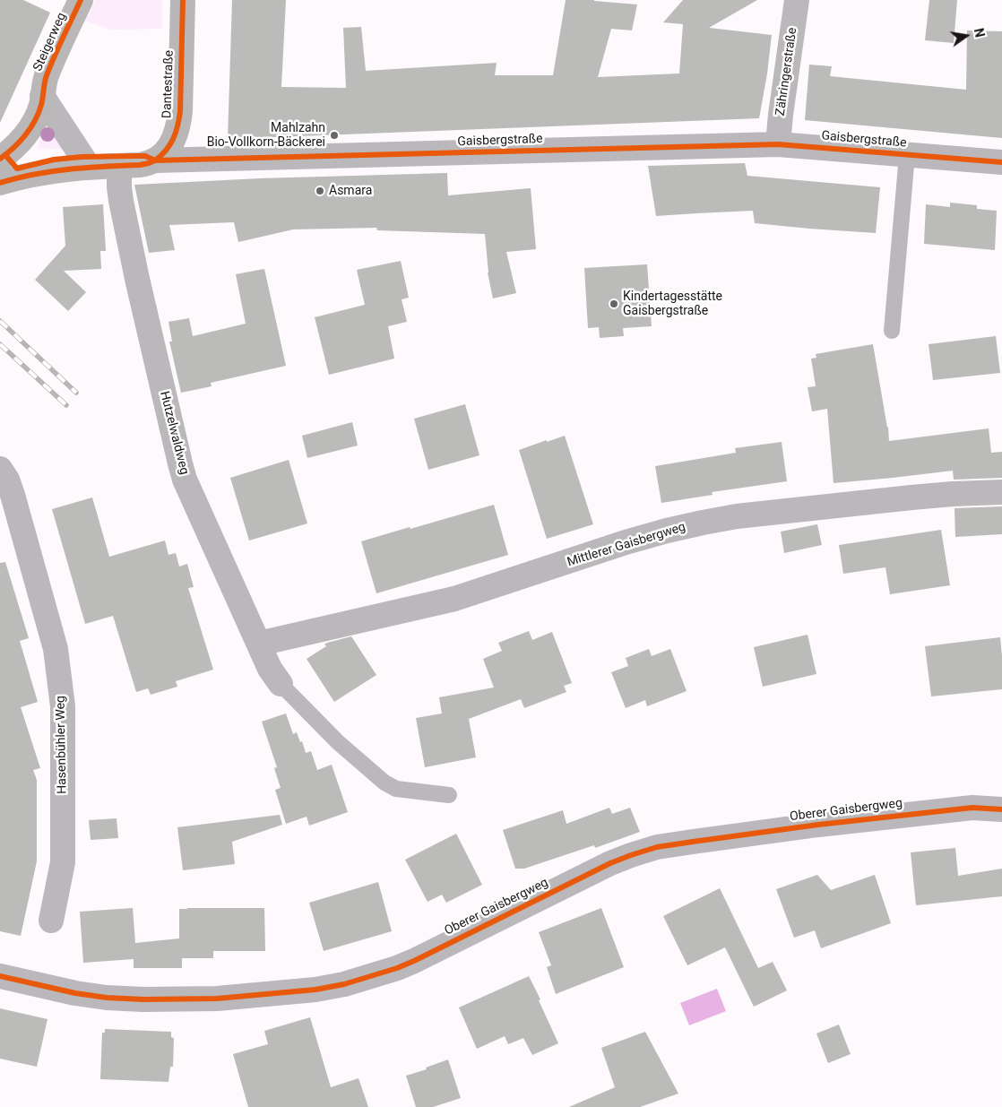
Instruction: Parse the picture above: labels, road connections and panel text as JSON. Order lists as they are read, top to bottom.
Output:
{
  "streets": {
    "street": [
      "Steigerweg",
      "Zähringerstraße",
      "Dantestraße",
      "Gaisbergstraße",
      "Hutzelwaldweg",
      "Mittlerer Gaisbergweg",
      "Hasenbühler Weg",
      "Oberer Gaisbergweg"
    ]
  },
  "crossings": [
    ["Zähringerstraße", "Gaisbergstraße"],
    ["Dantestraße", "Gaisbergstraße"],
    ["Gaisbergstraße", "Hutzelwaldweg"],
    ["Hutzelwaldweg", "Mittlerer Gaisbergweg"]
  ],
  "places": ["Mahlzahn Bio-Vollkorn-Bäckerei", "Asmara", "Kindertagesstätte Gaisbergstraße"],
  "north": "right"
}
